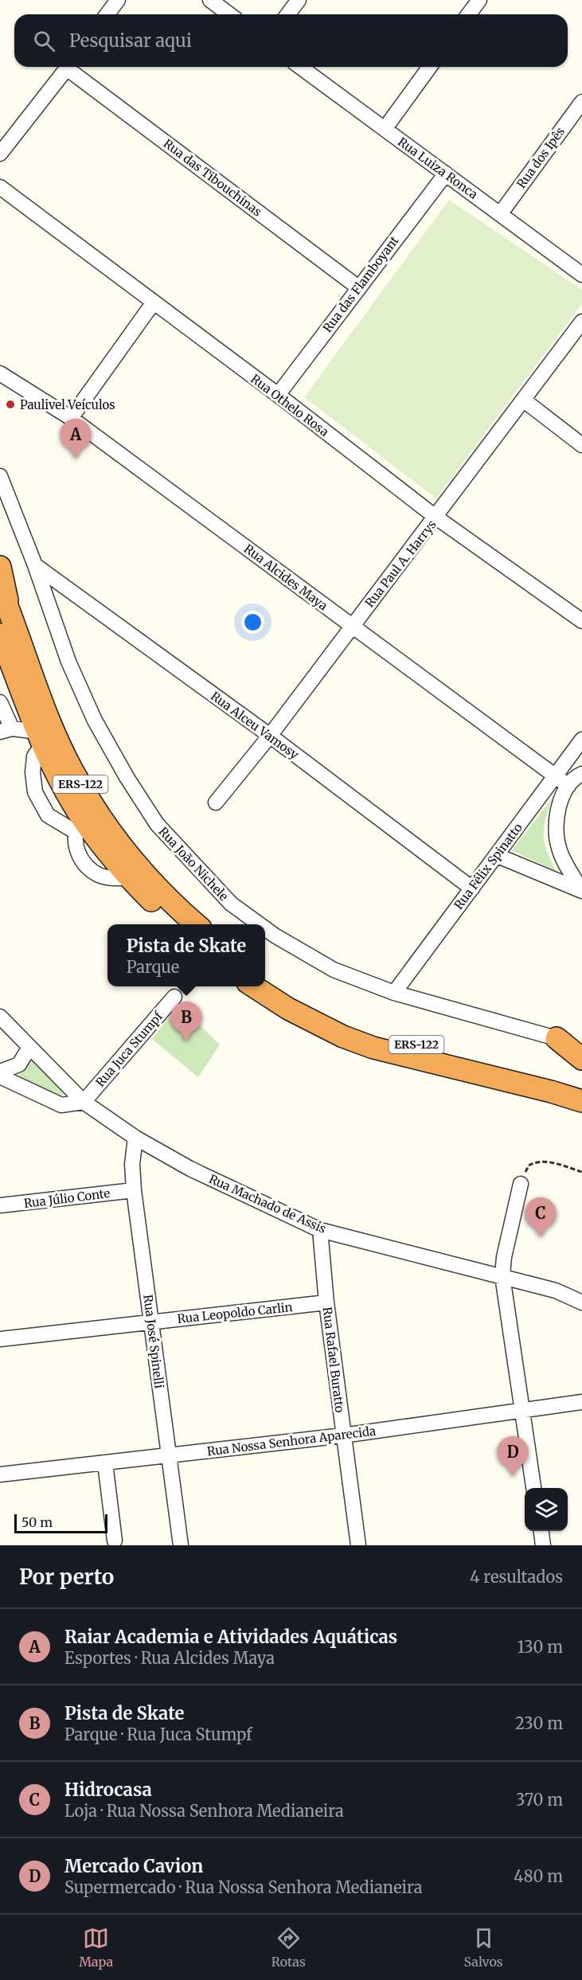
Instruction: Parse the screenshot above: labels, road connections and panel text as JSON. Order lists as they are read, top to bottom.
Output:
{
  "streets": {
    "highway": ["ERS-122"],
    "street": [
      "Rua dos Ipês",
      "Rua Luiza Ronca",
      "Rua das Tibouchinas",
      "Rua das Flamboyant",
      "Rua Othelo Rosa",
      "Rua Paul A. Harrys",
      "Rua Alcides Maya",
      "Rua Alceu Vamosy",
      "Rua João Nichele",
      "Rua Félix Spinatto",
      "Rua Juca Stumpf",
      "Rua Júlio Conte",
      "Rua Machado de Assis",
      "Rua Leopoldo Carlin",
      "Rua José Spinelli",
      "Rua Rafael Buratto",
      "Rua Nossa Senhora Aparecida"
    ]
  },
  "crossings": [
    ["Rua dos Ipês", "Rua Luiza Ronca"],
    ["Rua Luiza Ronca", "Rua das Flamboyant"],
    ["Rua das Tibouchinas", "Rua das Flamboyant"],
    ["Rua das Flamboyant", "Rua Othelo Rosa"],
    ["Rua Othelo Rosa", "Rua Paul A. Harrys"],
    ["Rua Paul A. Harrys", "Rua Alcides Maya"],
    ["Rua Paul A. Harrys", "Rua Alceu Vamosy"],
    ["Rua Alcides Maya", "Rua Félix Spinatto"],
    ["Rua Alceu Vamosy", "Rua João Nichele"],
    ["Rua Alceu Vamosy", "Rua Félix Spinatto"],
    ["Rua João Nichele", "Rua Félix Spinatto"],
    ["Rua Juca Stumpf", "Rua Machado de Assis"],
    ["Rua Júlio Conte", "Rua José Spinelli"],
    ["Rua Machado de Assis", "Rua José Spinelli"],
    ["Rua Machado de Assis", "Rua Rafael Buratto"],
    ["Rua Leopoldo Carlin", "Rua José Spinelli"],
    ["Rua Leopoldo Carlin", "Rua Rafael Buratto"],
    ["Rua José Spinelli", "Rua Nossa Senhora Aparecida"],
    ["Rua Rafael Buratto", "Rua Nossa Senhora Aparecida"]
  ],
  "places": ["Paulivel Veículos"],
  "scale_bar": "50 m",
  "page": {
    "search": "Pesquisar aqui",
    "pins": [
      "A",
      "B",
      "C",
      "D"
    ],
    "popup": ["Pista de Skate", "Parque"],
    "scale": "50 m",
    "heading": ["Por perto", "4 resultados"],
    "list": [
      {
        "mark": "A",
        "name": "Raiar Academia e Atividades Aquáticas",
        "note": "Esportes · Rua Alcides Maya",
        "value": "130 m"
      },
      {
        "mark": "B",
        "name": "Pista de Skate",
        "note": "Parque · Rua Juca Stumpf",
        "value": "230 m"
      },
      {
        "mark": "C",
        "name": "Hidrocasa",
        "note": "Loja · Rua Nossa Senhora Medianeira",
        "value": "370 m"
      },
      {
        "mark": "D",
        "name": "Mercado Cavion",
        "note": "Supermercado · Rua Nossa Senhora Medianeira",
        "value": "480 m"
      }
    ],
    "nav": ["Mapa", "Rotas", "Salvos"]
  }
}
